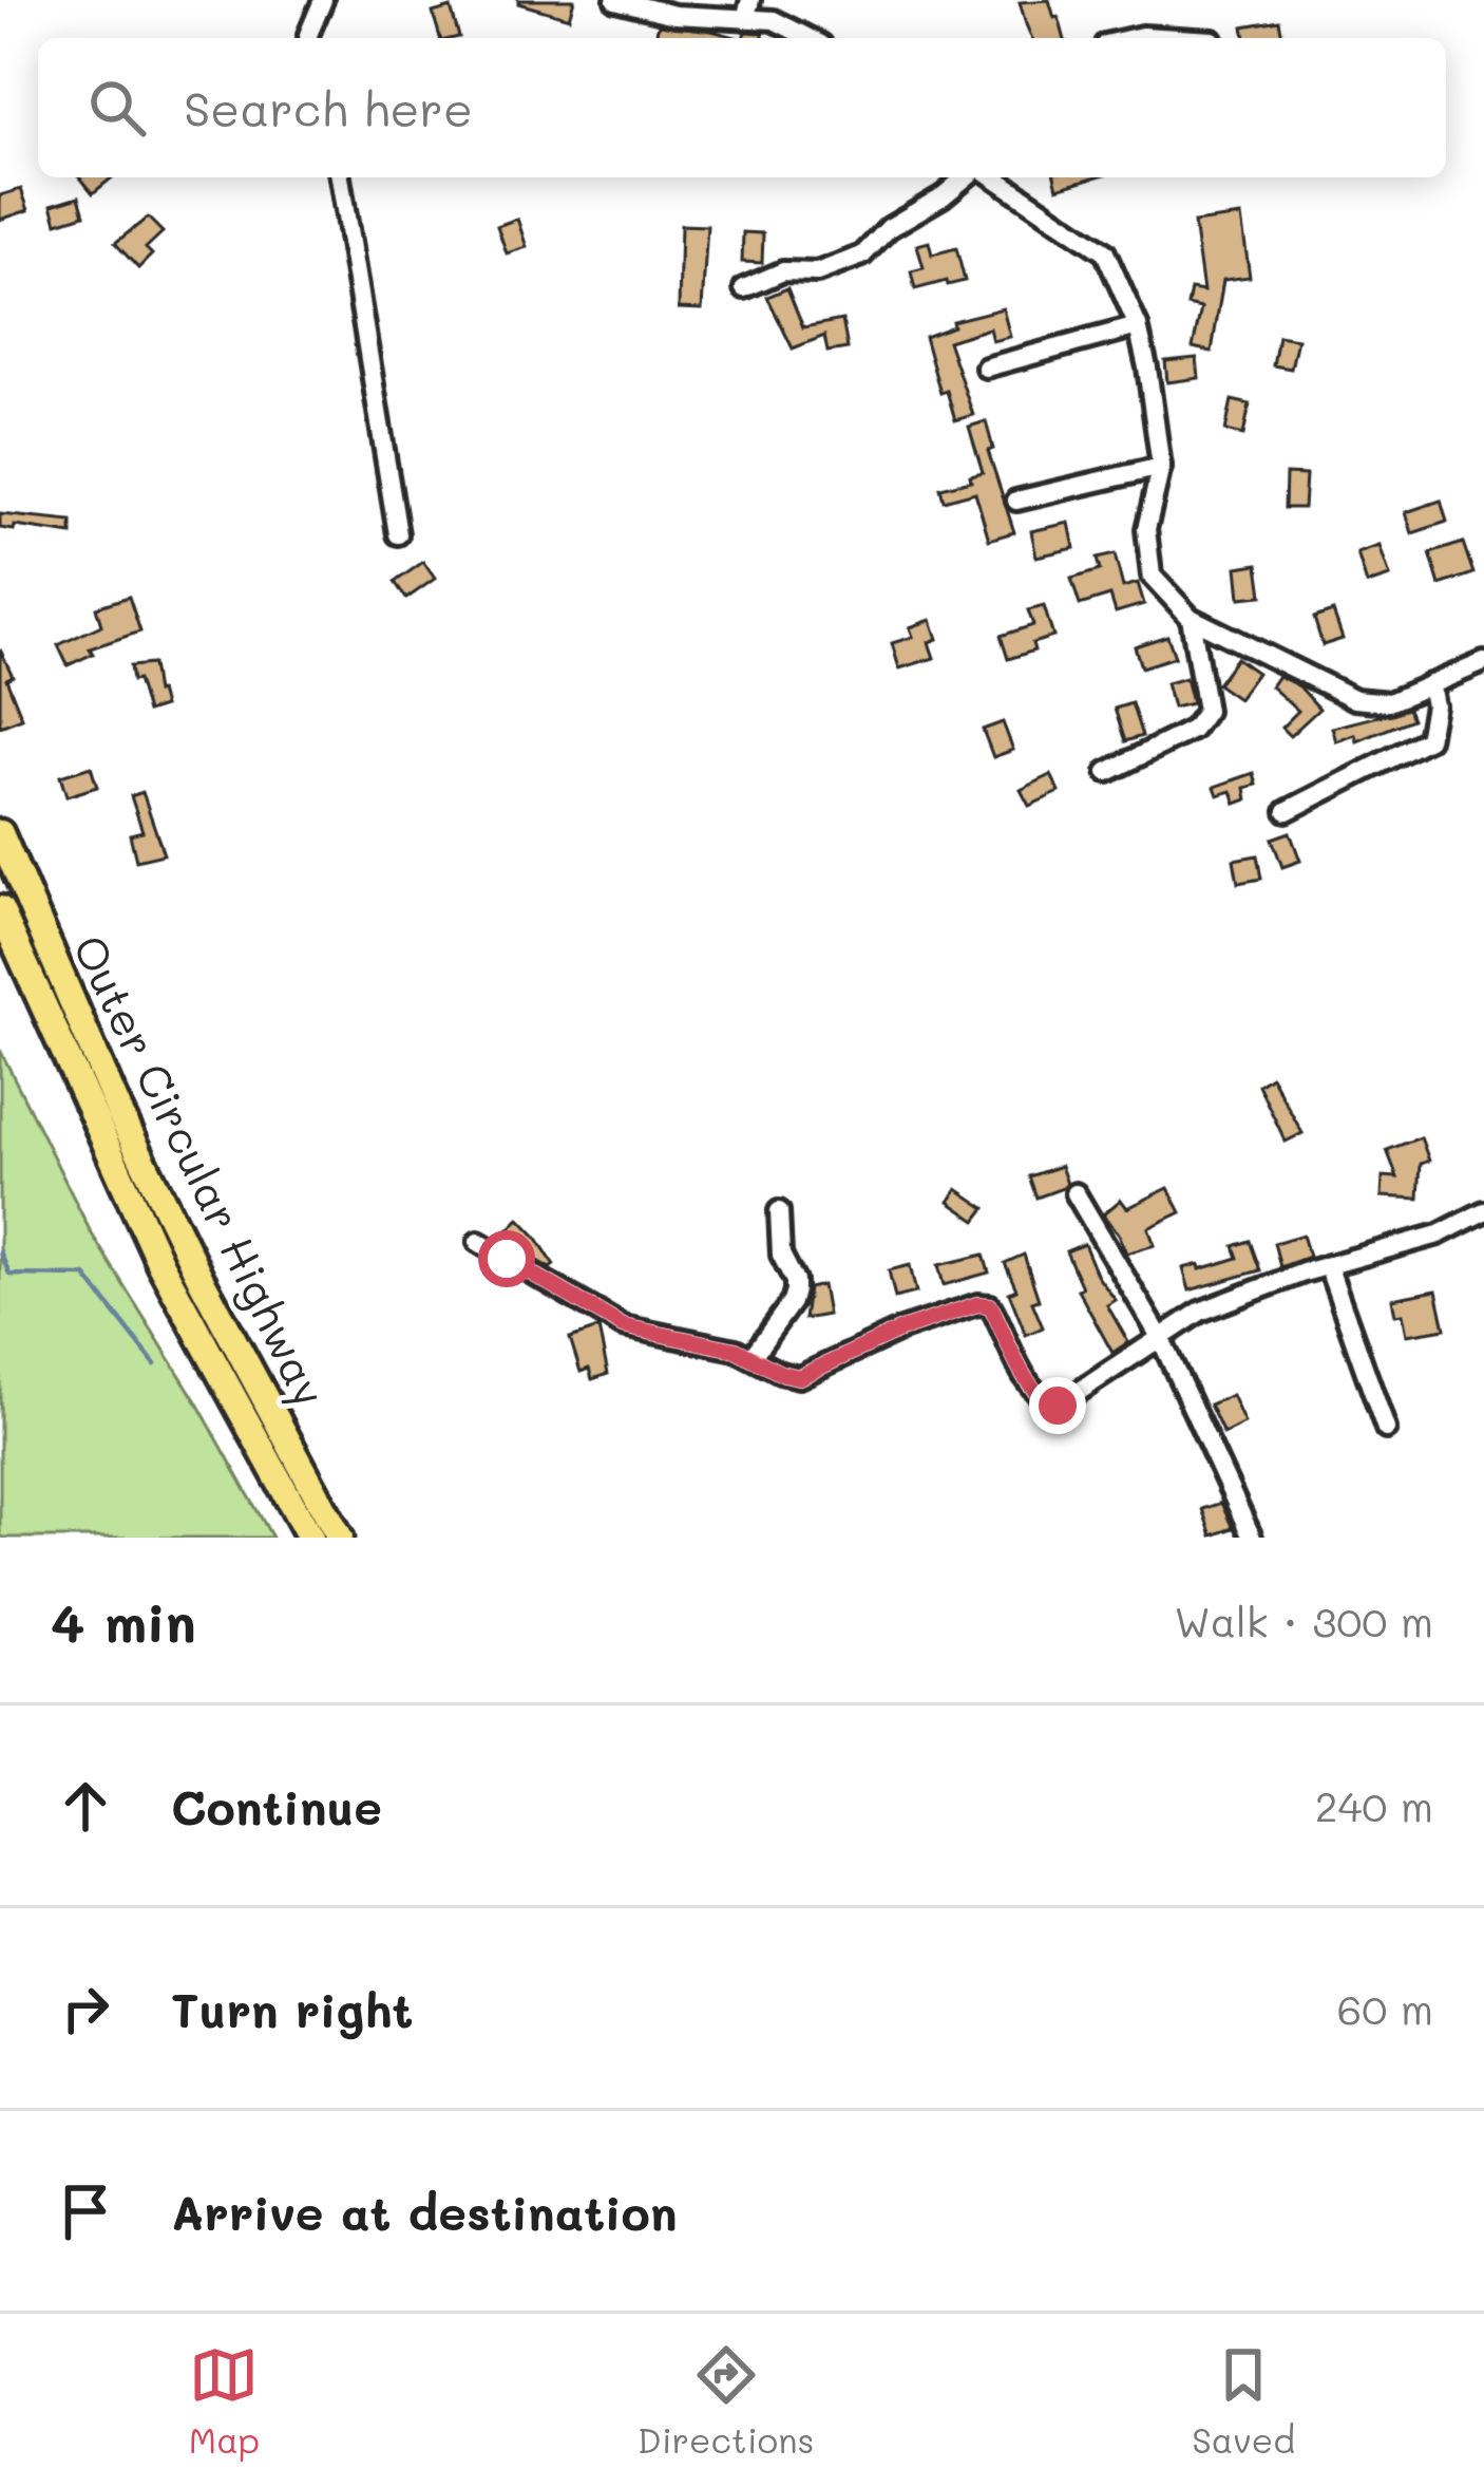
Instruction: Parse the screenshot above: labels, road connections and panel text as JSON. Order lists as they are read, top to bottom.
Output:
{
  "streets": {
    "highway": ["Outer Circular Highway"]
  },
  "page": {
    "search": "Search here",
    "heading": ["4 min", "Walk · 300 m"],
    "list": [
      ["Continue", "240 m"],
      ["Turn right", "60 m"],
      "Arrive at destination"
    ],
    "nav": ["Map", "Directions", "Saved"]
  }
}
